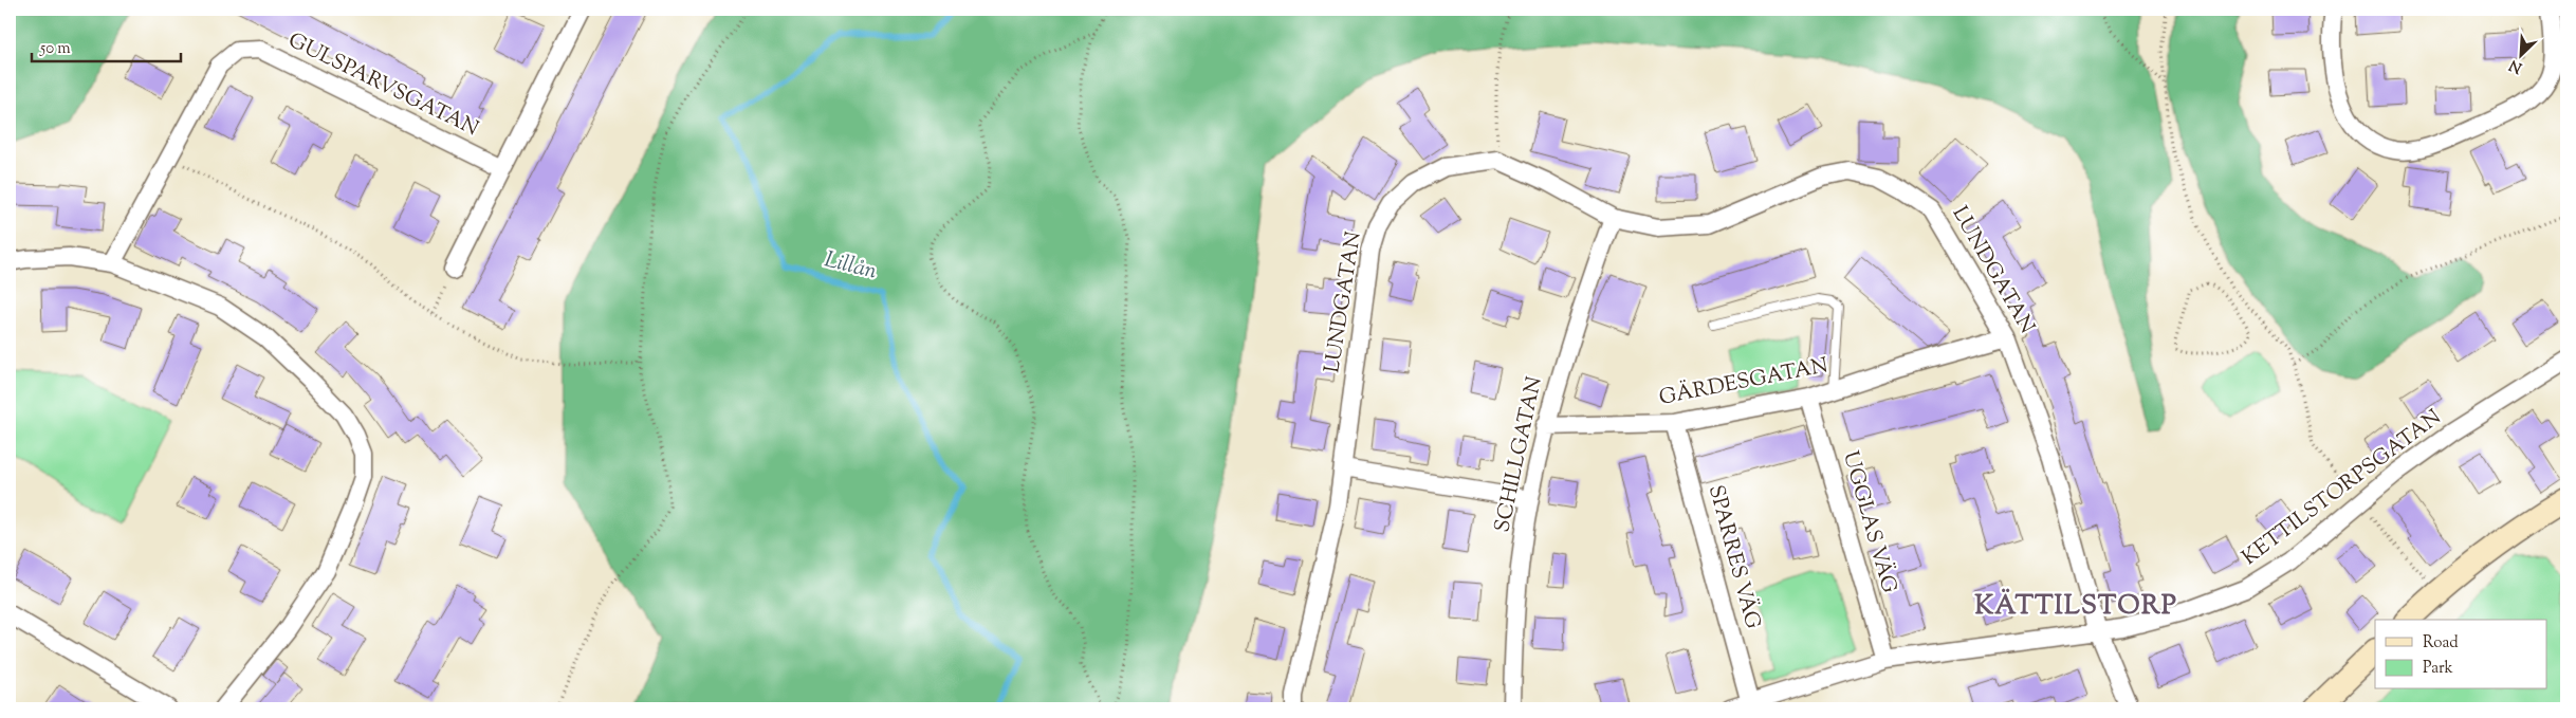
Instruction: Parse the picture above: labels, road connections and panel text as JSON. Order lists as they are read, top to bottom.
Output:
{
  "streets": {
    "street": [
      "GULSPARVSGATAN",
      "LUNDGATAN",
      "GÄRDESGATAN",
      "SCHILLGATAN",
      "KETTILSTORPSGATAN",
      "UGGLAS VÄG",
      "SPARRES VÄG"
    ]
  },
  "crossings": [
    ["LUNDGATAN", "GÄRDESGATAN"],
    ["LUNDGATAN", "SCHILLGATAN"],
    ["LUNDGATAN", "KETTILSTORPSGATAN"],
    ["GÄRDESGATAN", "SCHILLGATAN"],
    ["GÄRDESGATAN", "UGGLAS VÄG"],
    ["GÄRDESGATAN", "SPARRES VÄG"],
    ["KETTILSTORPSGATAN", "UGGLAS VÄG"],
    ["KETTILSTORPSGATAN", "SPARRES VÄG"]
  ],
  "districts": ["KÄTTILSTORP"],
  "water": ["Lillån"],
  "legend": ["Road", "Park"],
  "scale_bar": "50 m",
  "north": "bottom left"
}
